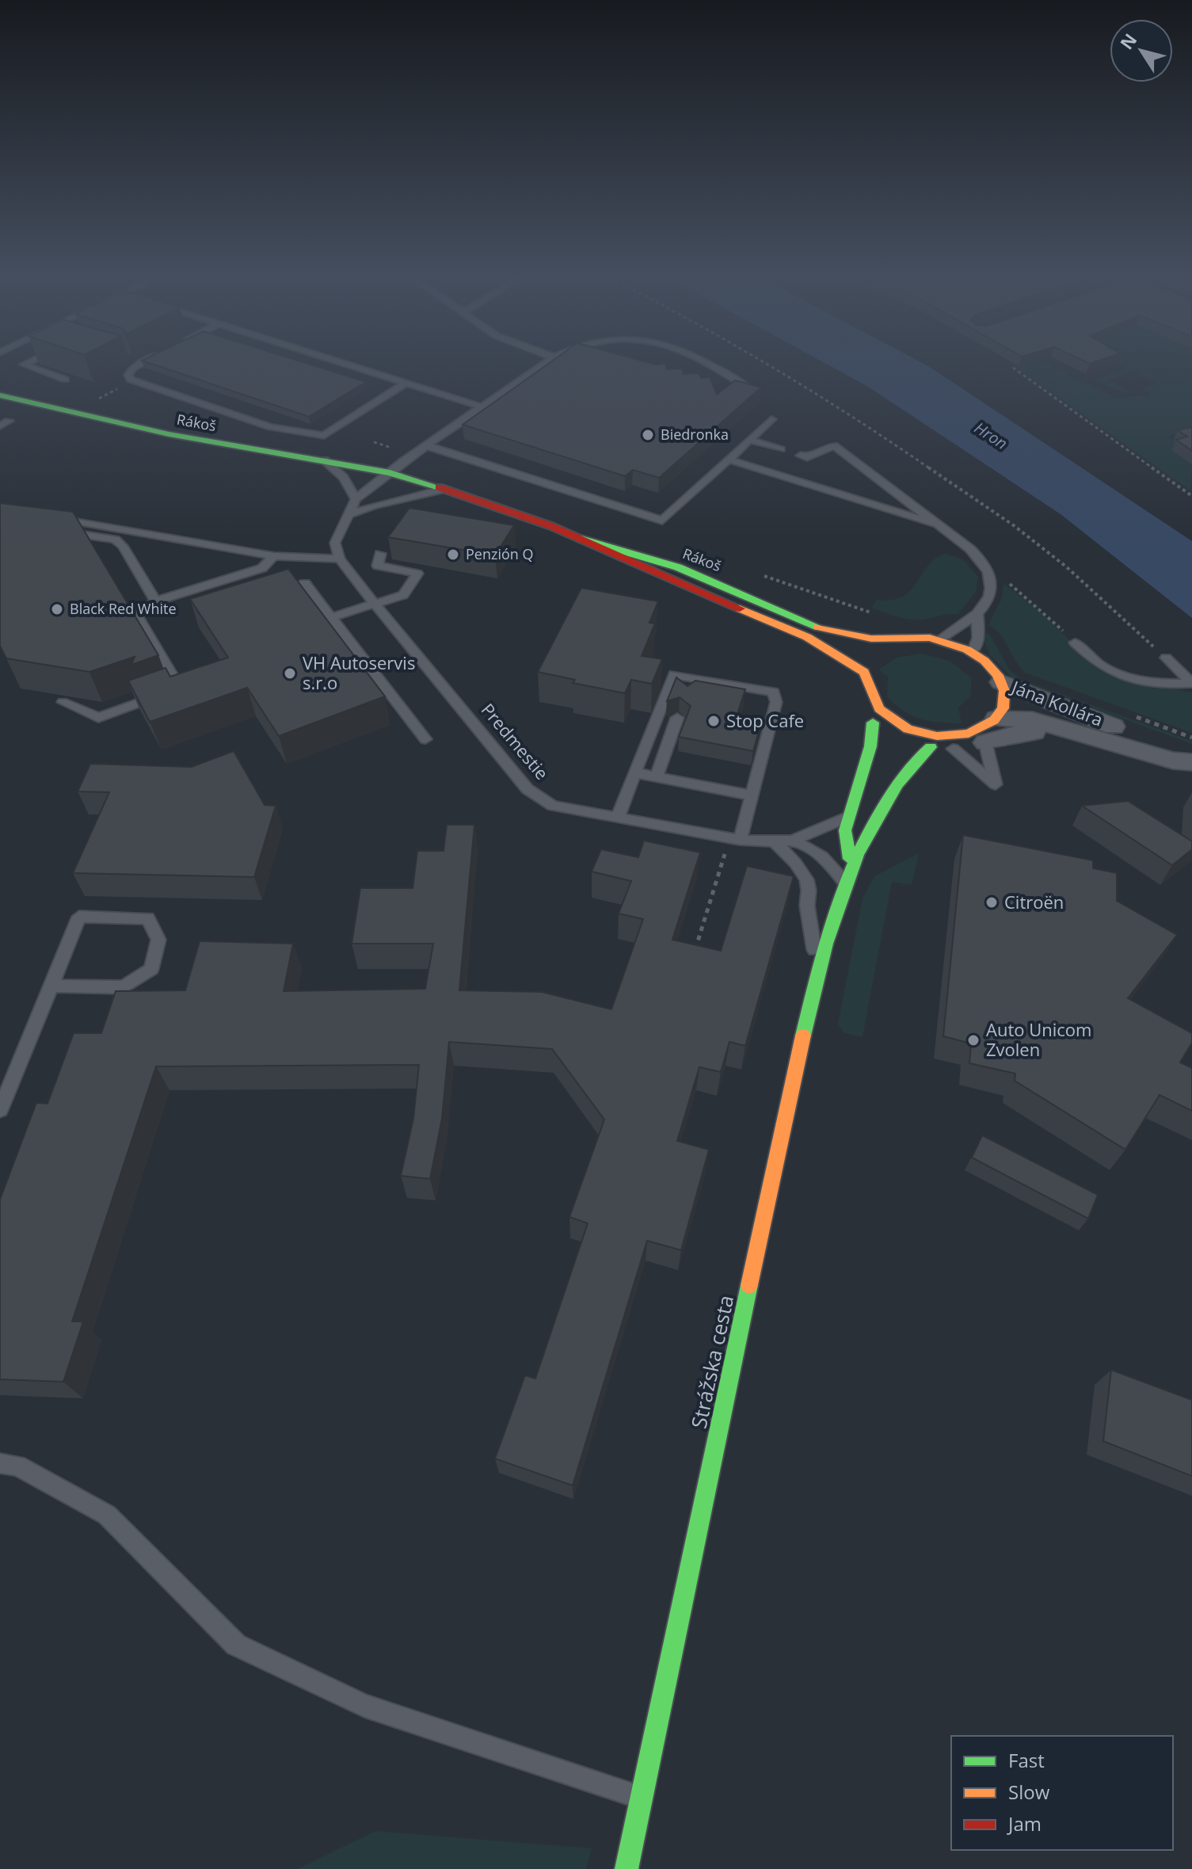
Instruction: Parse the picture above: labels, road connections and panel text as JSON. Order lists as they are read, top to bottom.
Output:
{
  "streets": {
    "street": ["Rákoš", "Jána Kollára", "Strážska cesta"],
    "lane": ["Predmestie"]
  },
  "water": ["Hron"],
  "places": [
    "Biedronka",
    "Penzión Q",
    "Black Red White",
    "VH Autoservis s.r.o",
    "Stop Cafe",
    "Citroën",
    "Auto Unicom Zvolen"
  ],
  "legend": ["Fast", "Slow", "Jam"],
  "north": "top left"
}
